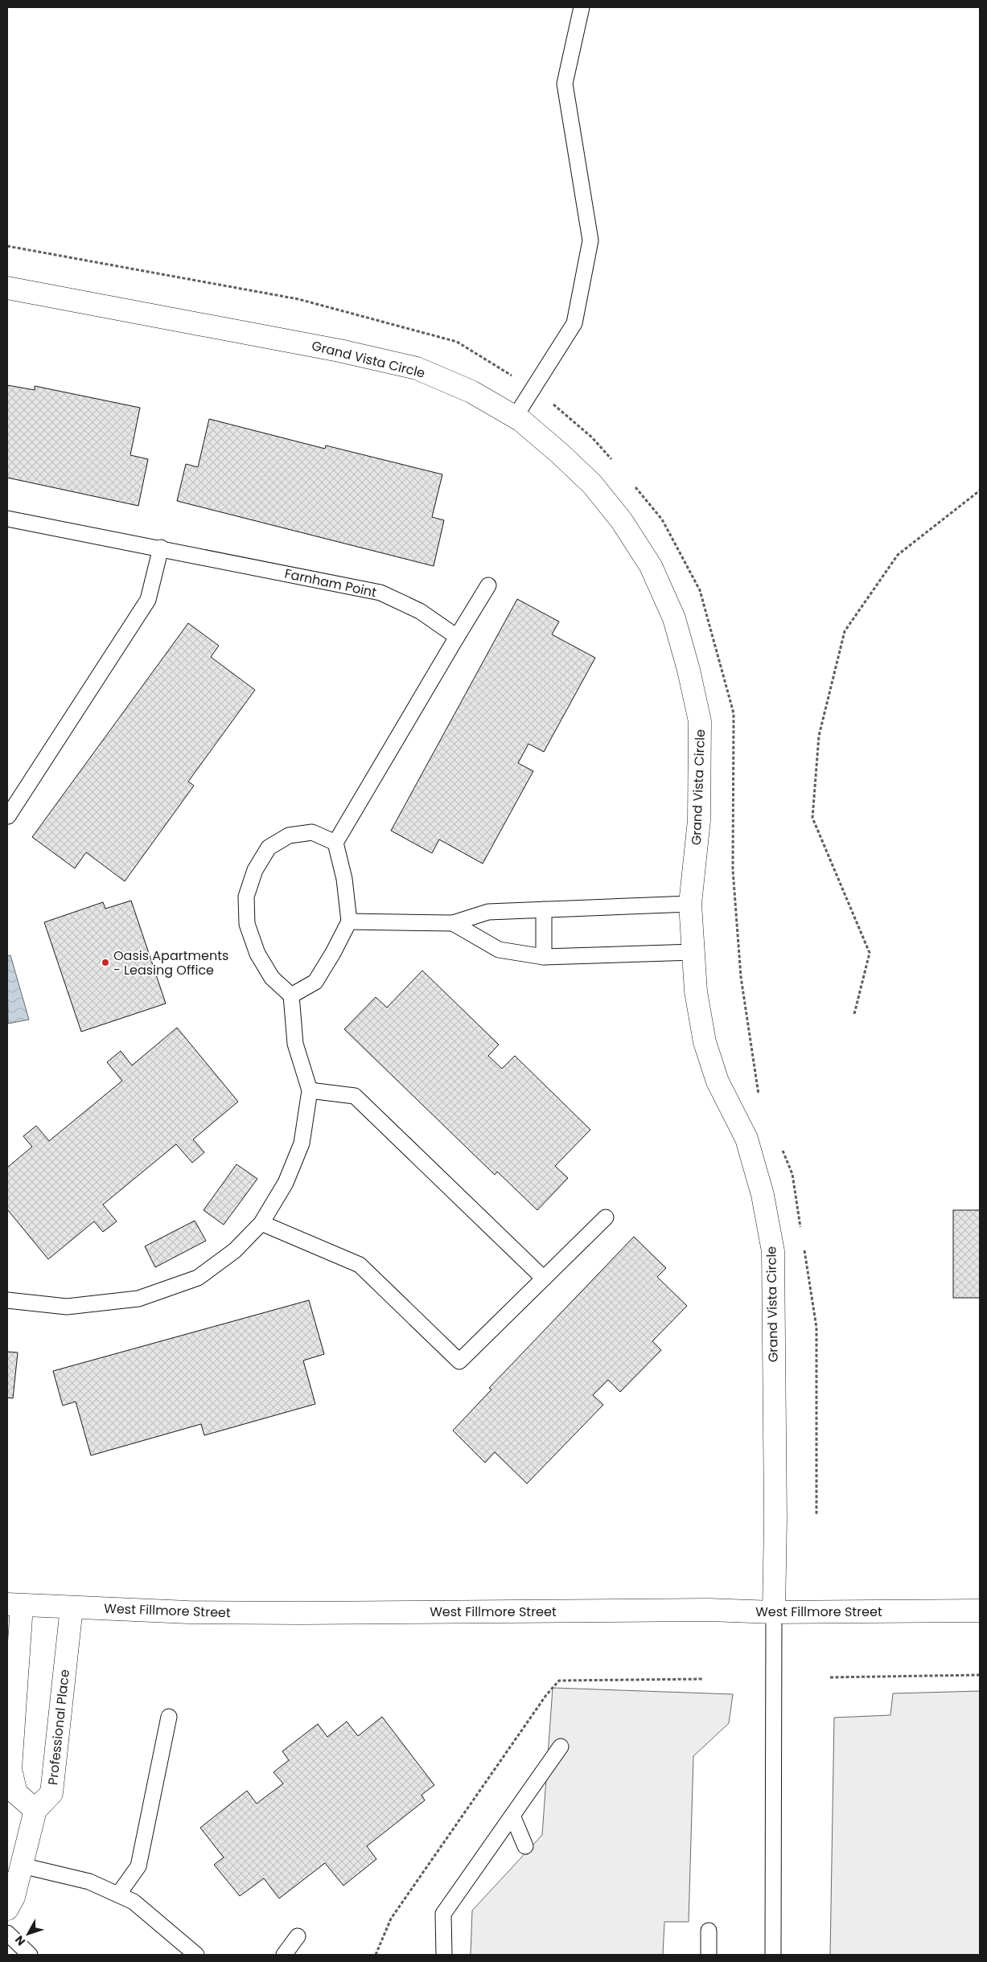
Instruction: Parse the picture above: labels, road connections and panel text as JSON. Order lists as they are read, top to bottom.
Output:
{
  "streets": {
    "street": ["Grand Vista Circle", "West Fillmore Street", "Professional Place"],
    "lane": ["Farnham Point"]
  },
  "crossings": [
    ["Grand Vista Circle", "West Fillmore Street"],
    ["West Fillmore Street", "Professional Place"]
  ],
  "places": ["Oasis Apartments - Leasing Office"],
  "north": "bottom left"
}
